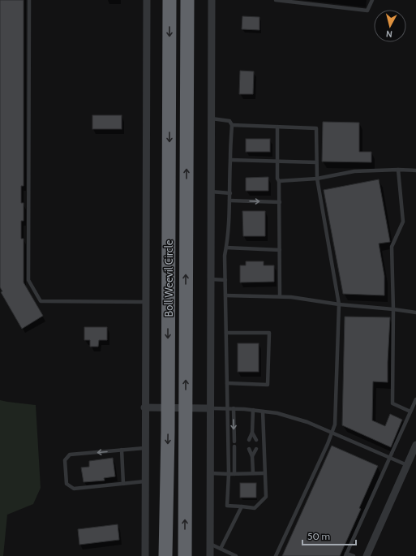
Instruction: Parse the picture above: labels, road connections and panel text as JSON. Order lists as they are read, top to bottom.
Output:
{
  "streets": {
    "highway": ["Boll Weevil Circle"]
  },
  "scale_bar": "50 m",
  "north": "bottom"
}
